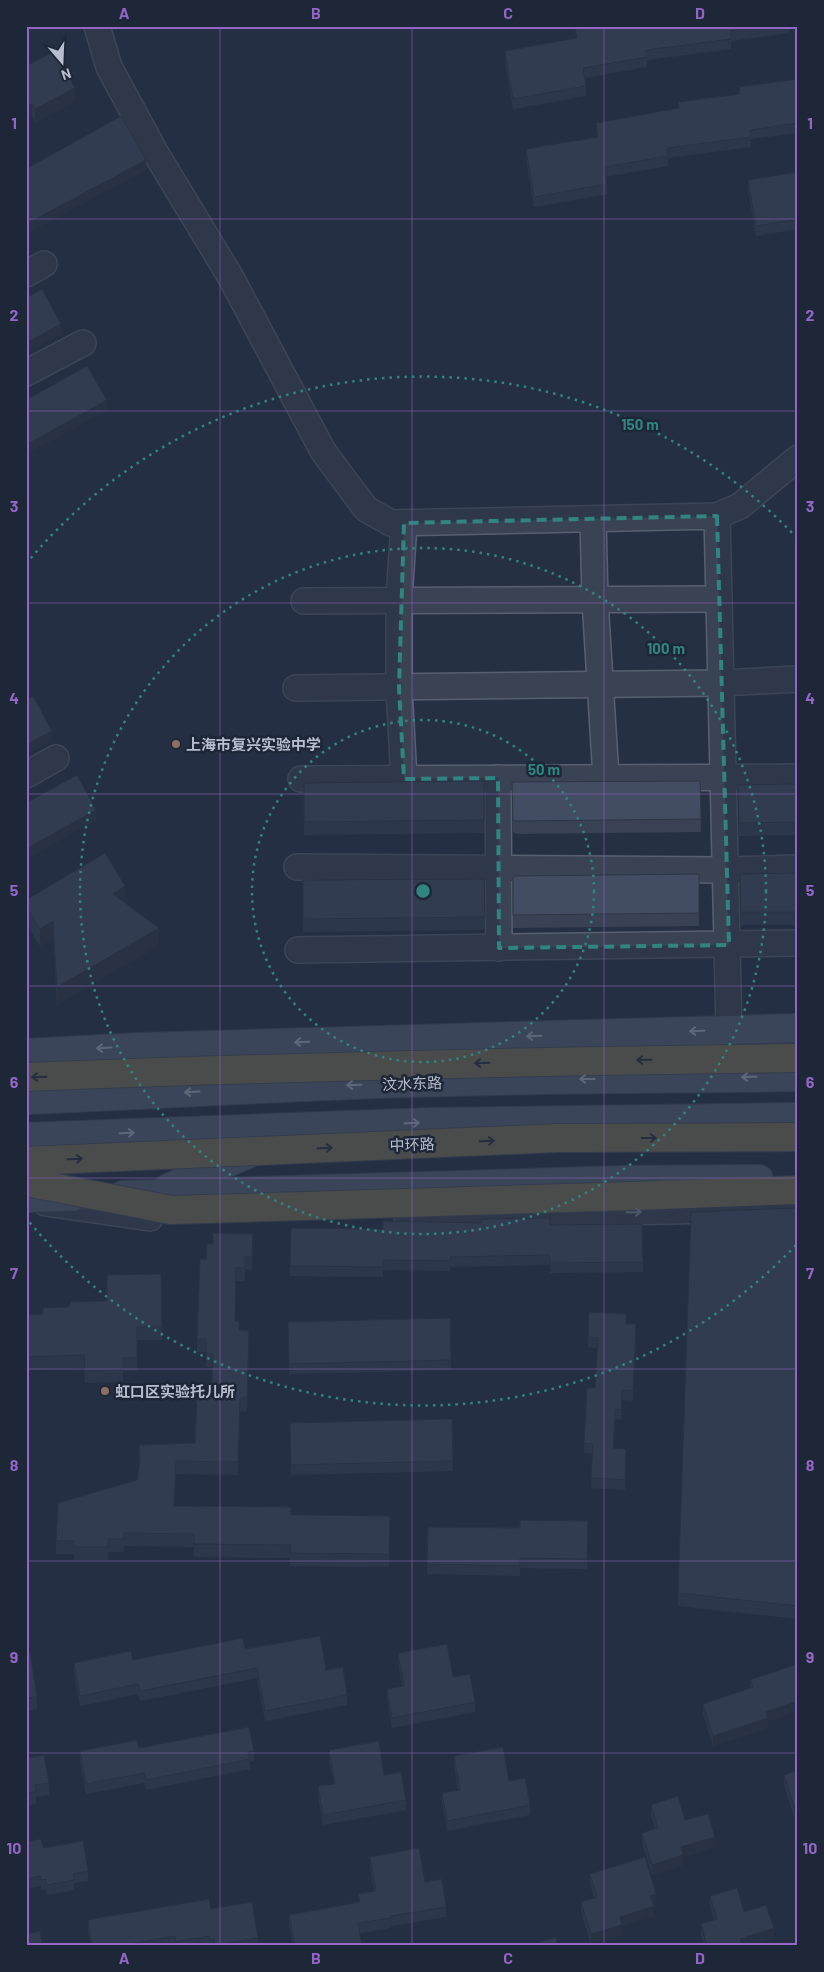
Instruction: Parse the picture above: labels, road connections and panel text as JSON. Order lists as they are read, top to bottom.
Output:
{
  "streets": {
    "highway": ["中环路"],
    "main road": ["汶水东路"]
  },
  "places": ["上海市复兴实验中学", "虹口区实验托儿所"],
  "north": "bottom",
  "grid": {
    "columns": [
      "A",
      "B",
      "C",
      "D"
    ],
    "rows": [
      "1",
      "2",
      "3",
      "4",
      "5",
      "6",
      "7",
      "8",
      "9",
      "10"
    ]
  },
  "rings": ["150 m", "100 m", "50 m"]
}
